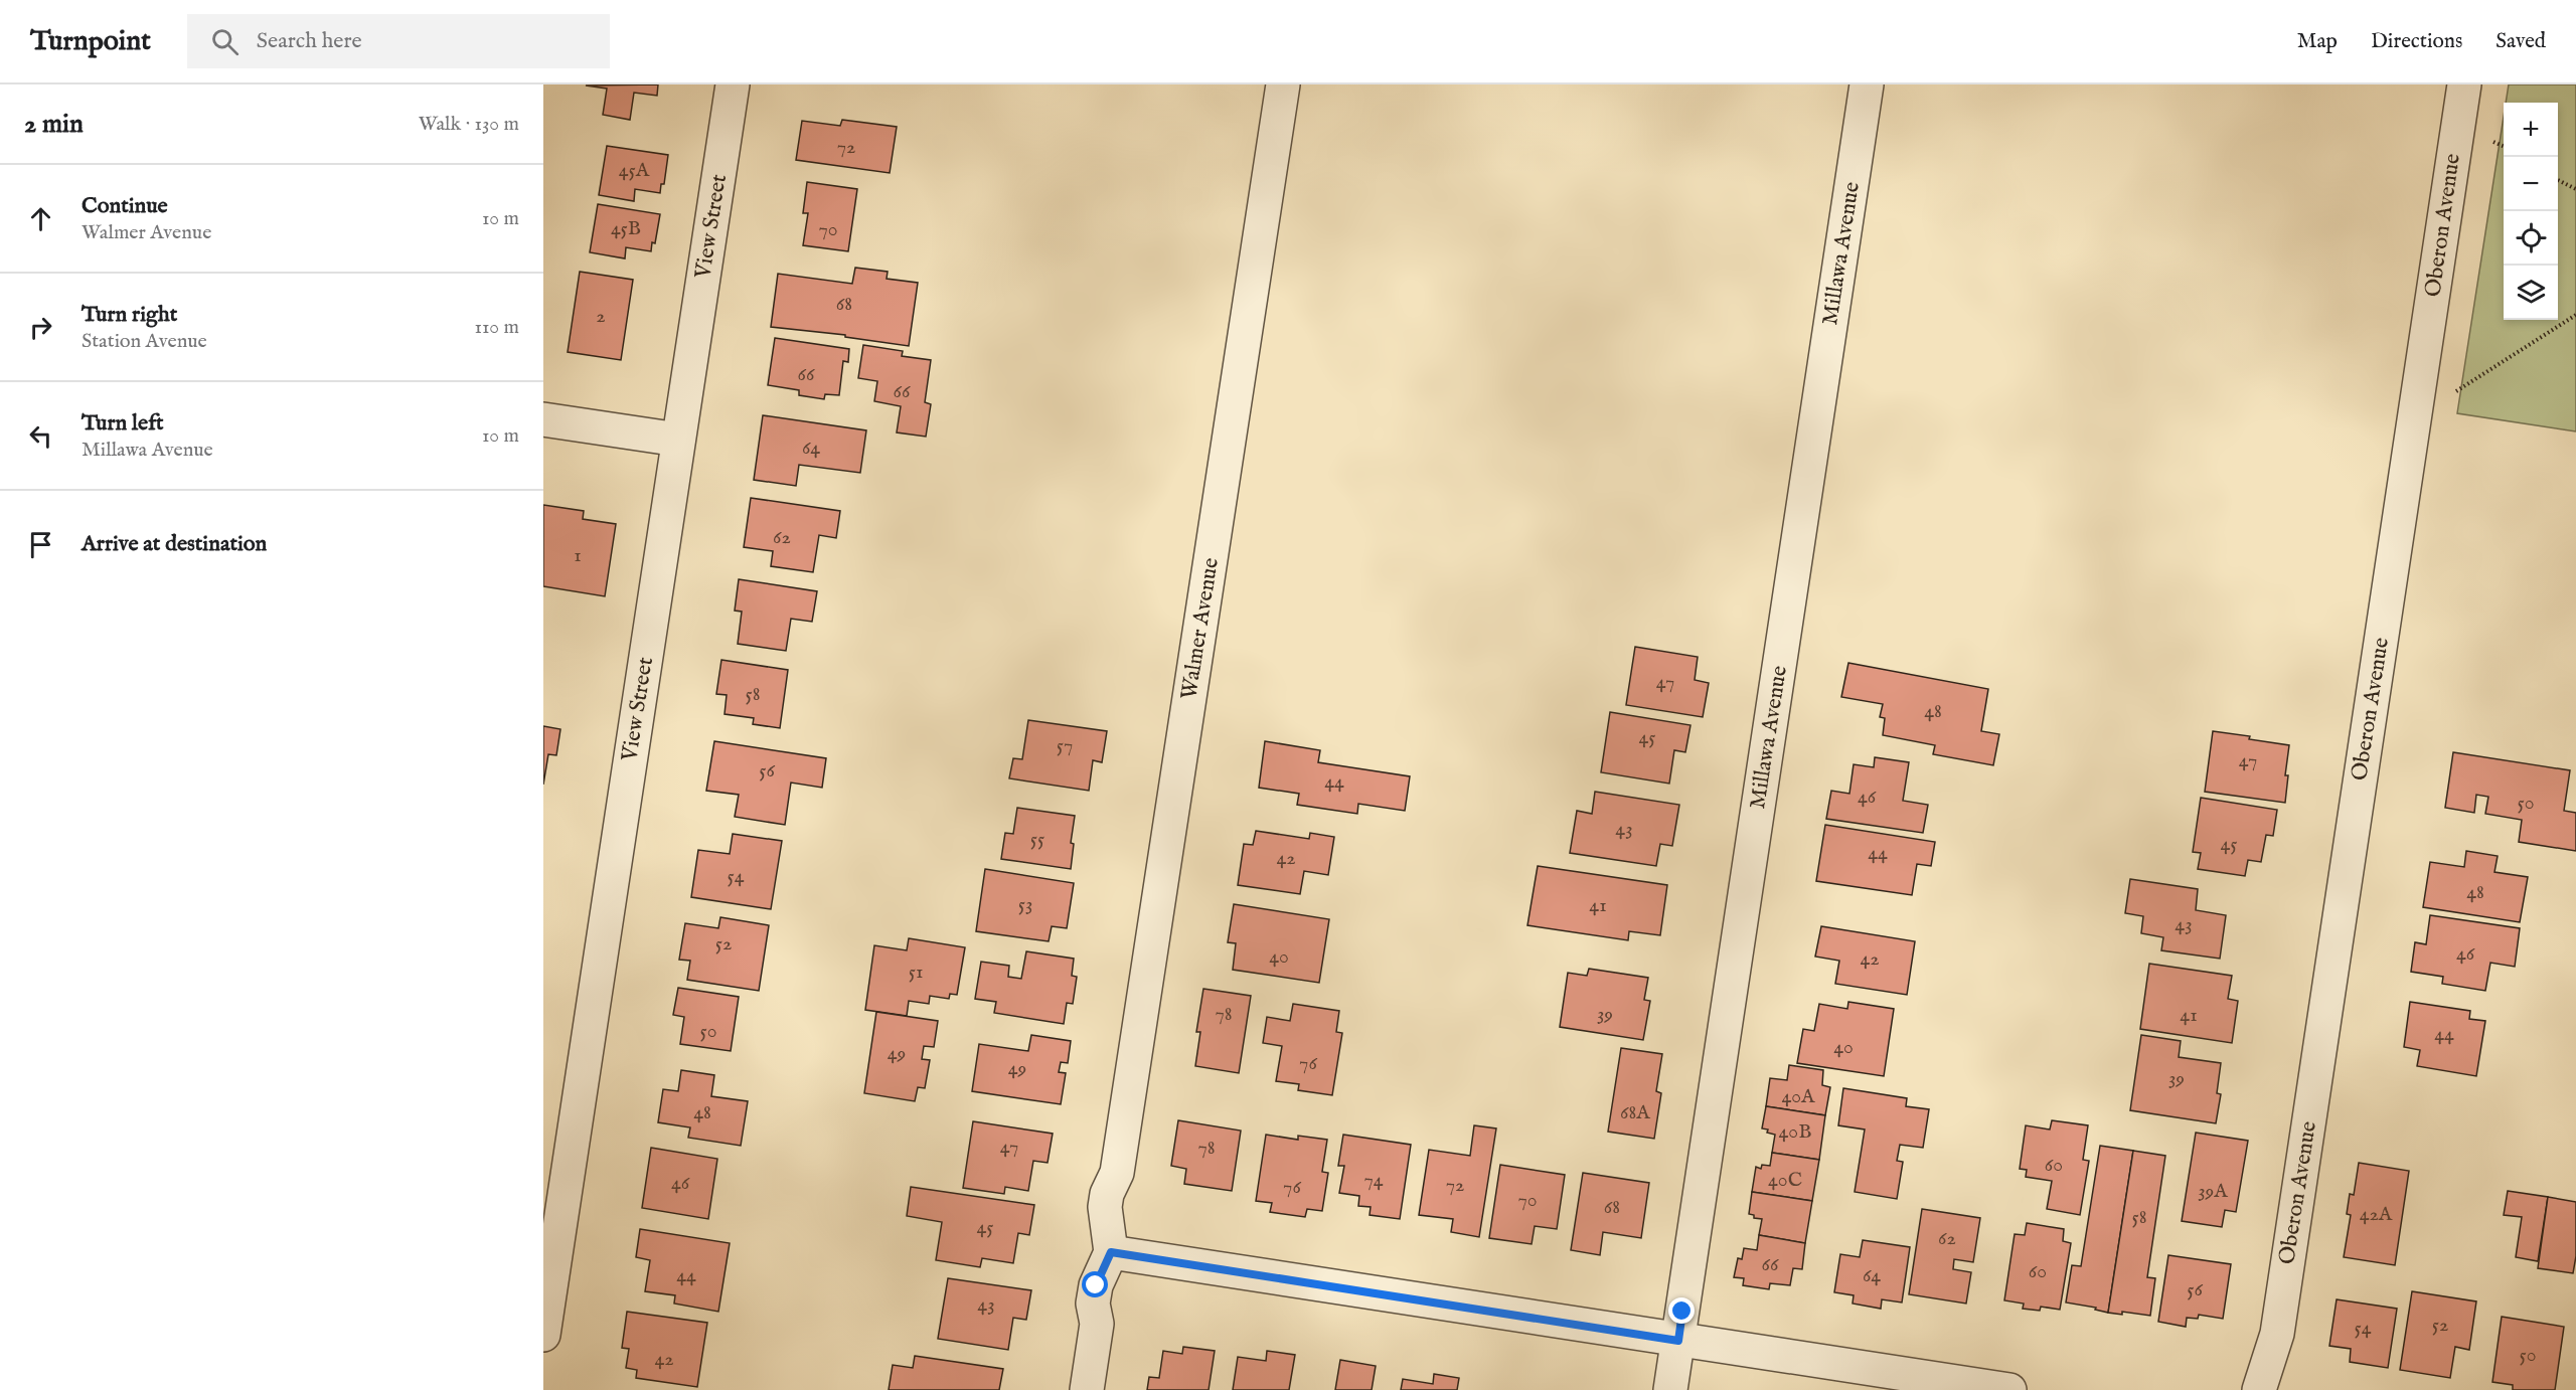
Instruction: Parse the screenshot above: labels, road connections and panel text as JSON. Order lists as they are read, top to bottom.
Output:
{
  "streets": {
    "street": [
      "Oberon Avenue",
      "View Street",
      "Millawa Avenue",
      "Walmer Avenue"
    ]
  },
  "house_numbers": [
    "72",
    "45A",
    "45B",
    "70",
    "68",
    "2",
    "66",
    "66",
    "64",
    "62",
    "1",
    "47",
    "58",
    "48",
    "45",
    "57",
    "47",
    "56",
    "44",
    "46",
    "50",
    "43",
    "55",
    "45",
    "44",
    "42",
    "54",
    "48",
    "53",
    "41",
    "43",
    "52",
    "46",
    "40",
    "42",
    "51",
    "78",
    "39",
    "41",
    "50",
    "44",
    "40",
    "49",
    "76",
    "49",
    "39",
    "40A",
    "48",
    "68A",
    "40B",
    "47",
    "78",
    "60",
    "74",
    "40C",
    "46",
    "72",
    "76",
    "39A",
    "70",
    "68",
    "42A",
    "58",
    "45",
    "62",
    "66",
    "60",
    "44",
    "64",
    "56",
    "43",
    "52",
    "54",
    "50",
    "42"
  ],
  "page": {
    "header": "Turnpoint",
    "search": "Search here",
    "nav": ["Map", "Directions", "Saved"],
    "heading": ["2 min", "Walk · 130 m"],
    "map_buttons": ["+", "−"],
    "list": [
      ["Continue", "Walmer Avenue", "10 m"],
      ["Turn right", "Station Avenue", "110 m"],
      ["Turn left", "Millawa Avenue", "10 m"],
      "Arrive at destination"
    ]
  }
}
